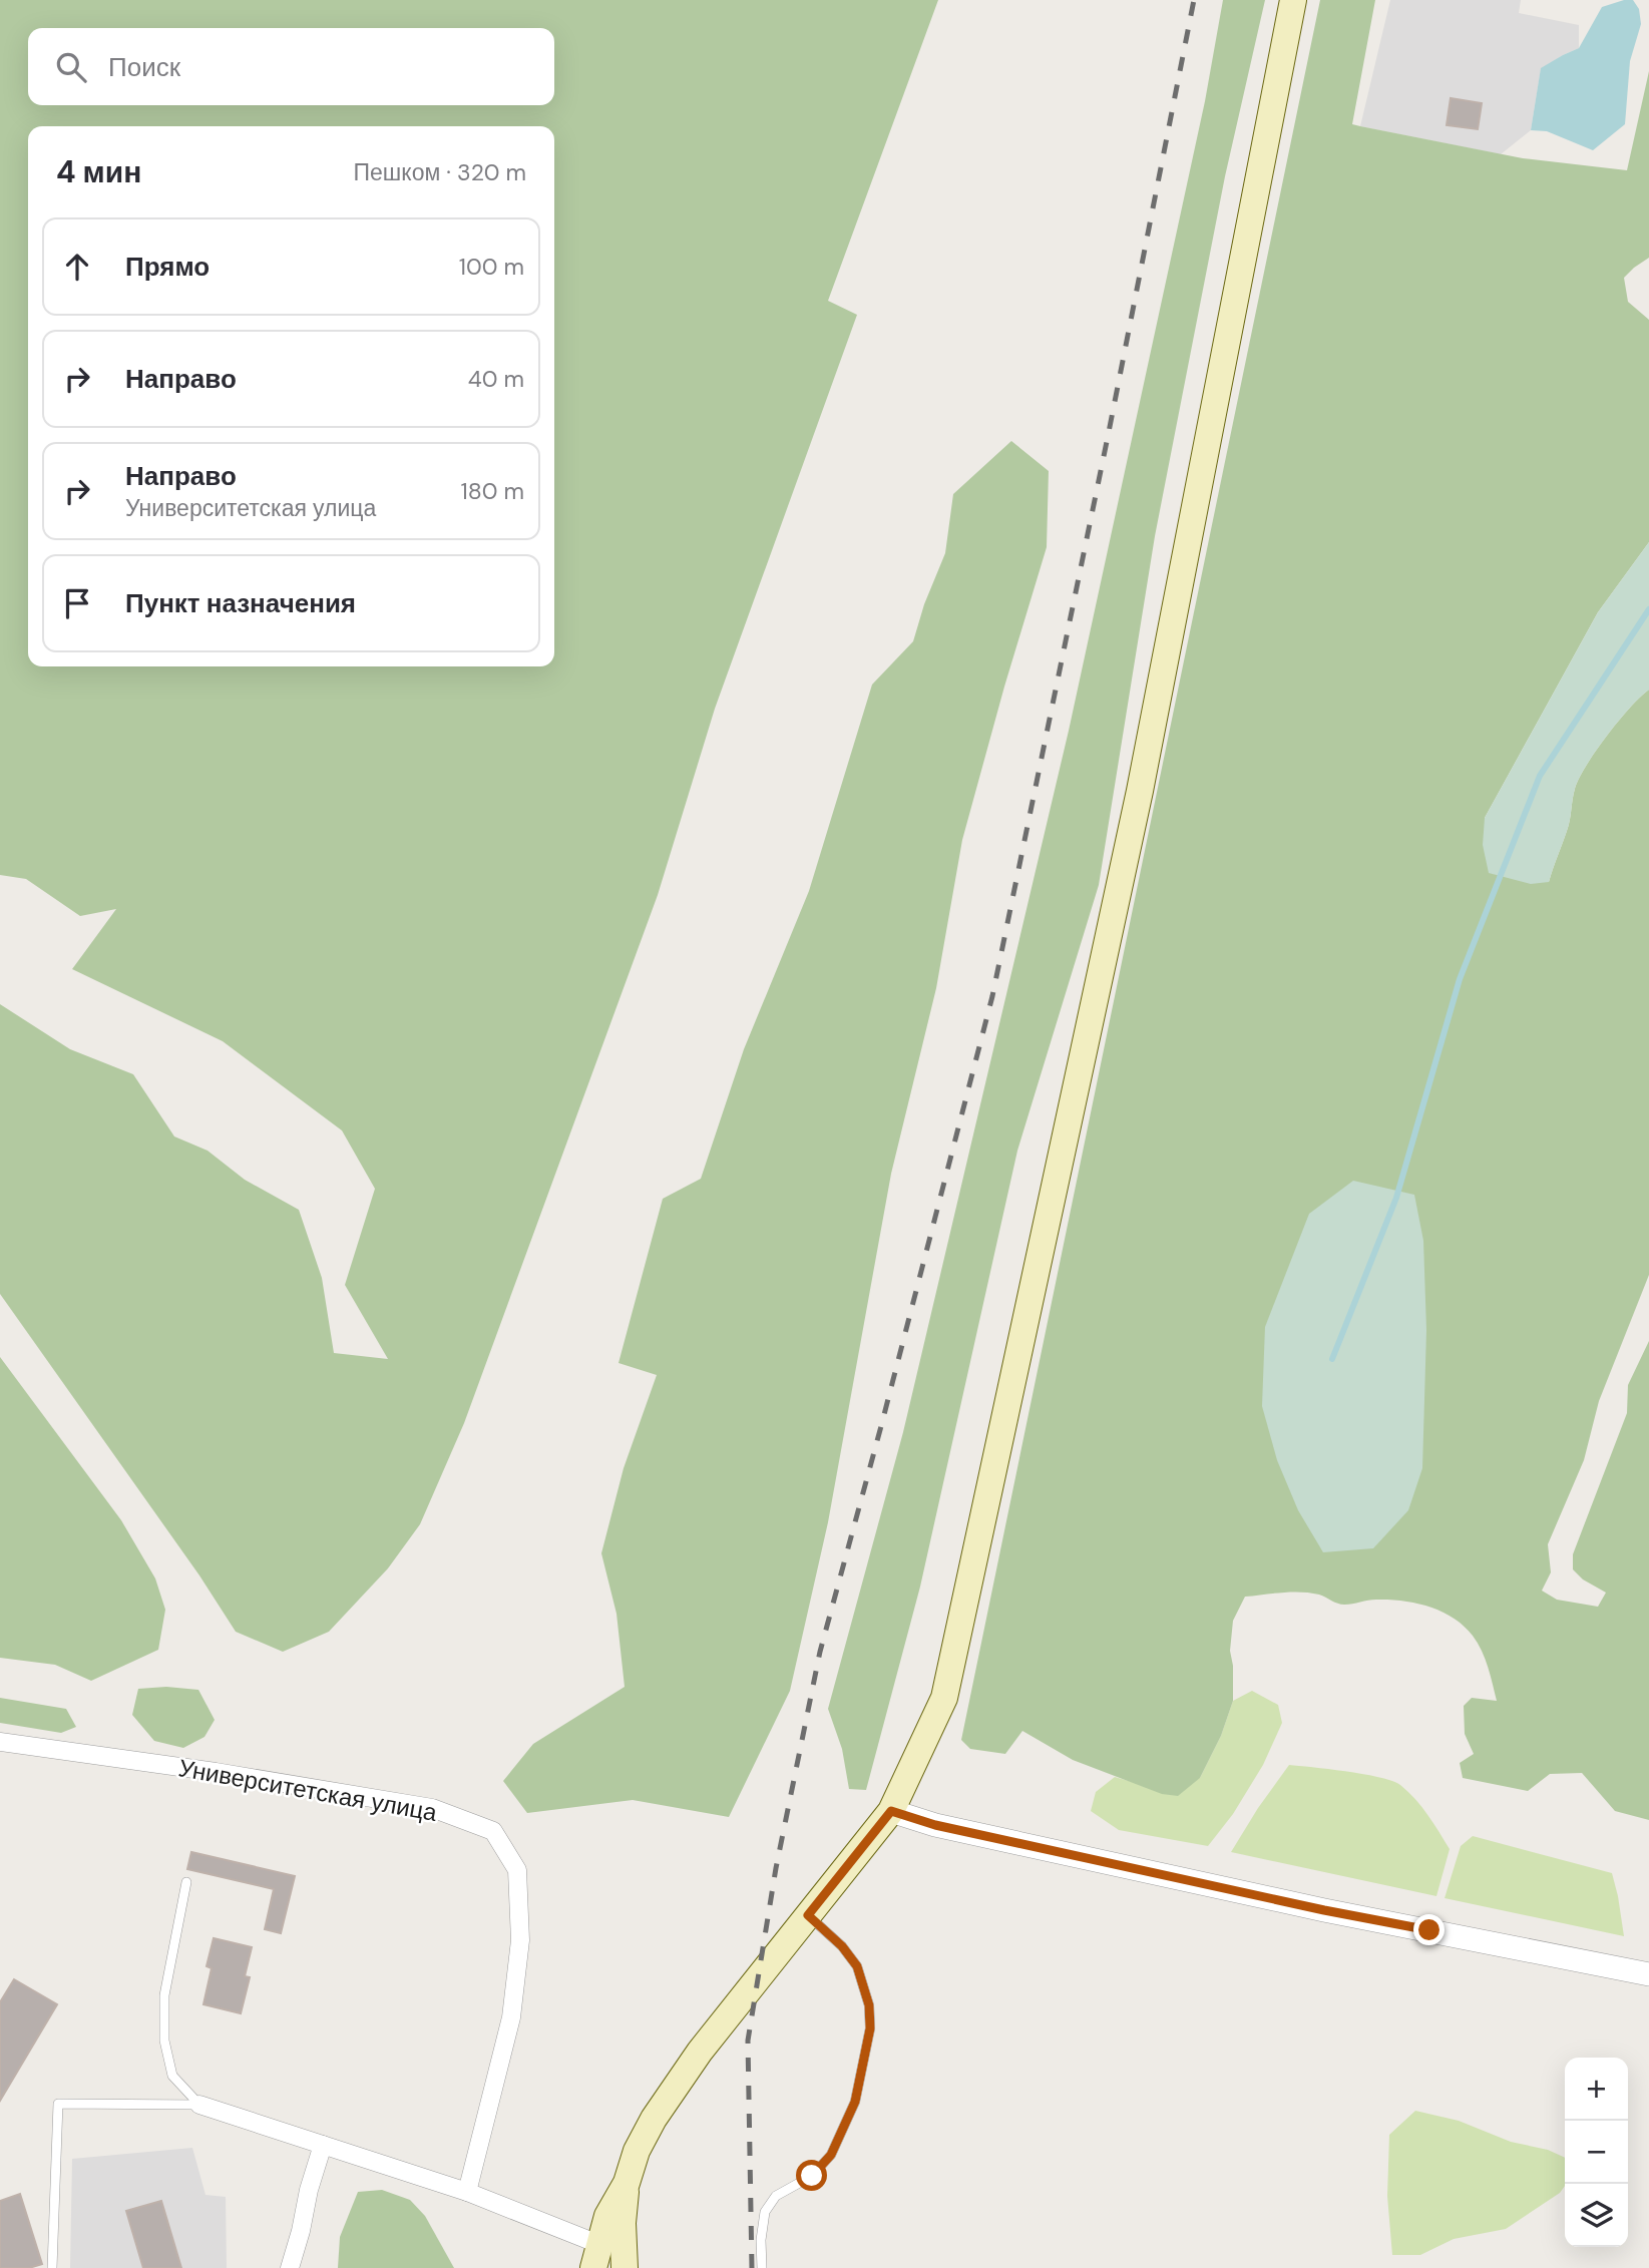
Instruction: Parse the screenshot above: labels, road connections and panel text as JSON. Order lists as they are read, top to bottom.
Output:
{
  "streets": {
    "street": ["Университетская улица"]
  },
  "page": {
    "search": "Поиск",
    "heading": ["4 мин", "Пешком · 320 m"],
    "list": [
      ["Прямо", "100 m"],
      ["Направо", "40 m"],
      ["Направо", "Университетская улица", "180 m"],
      "Пункт назначения"
    ],
    "map_buttons": ["+", "−"]
  }
}
